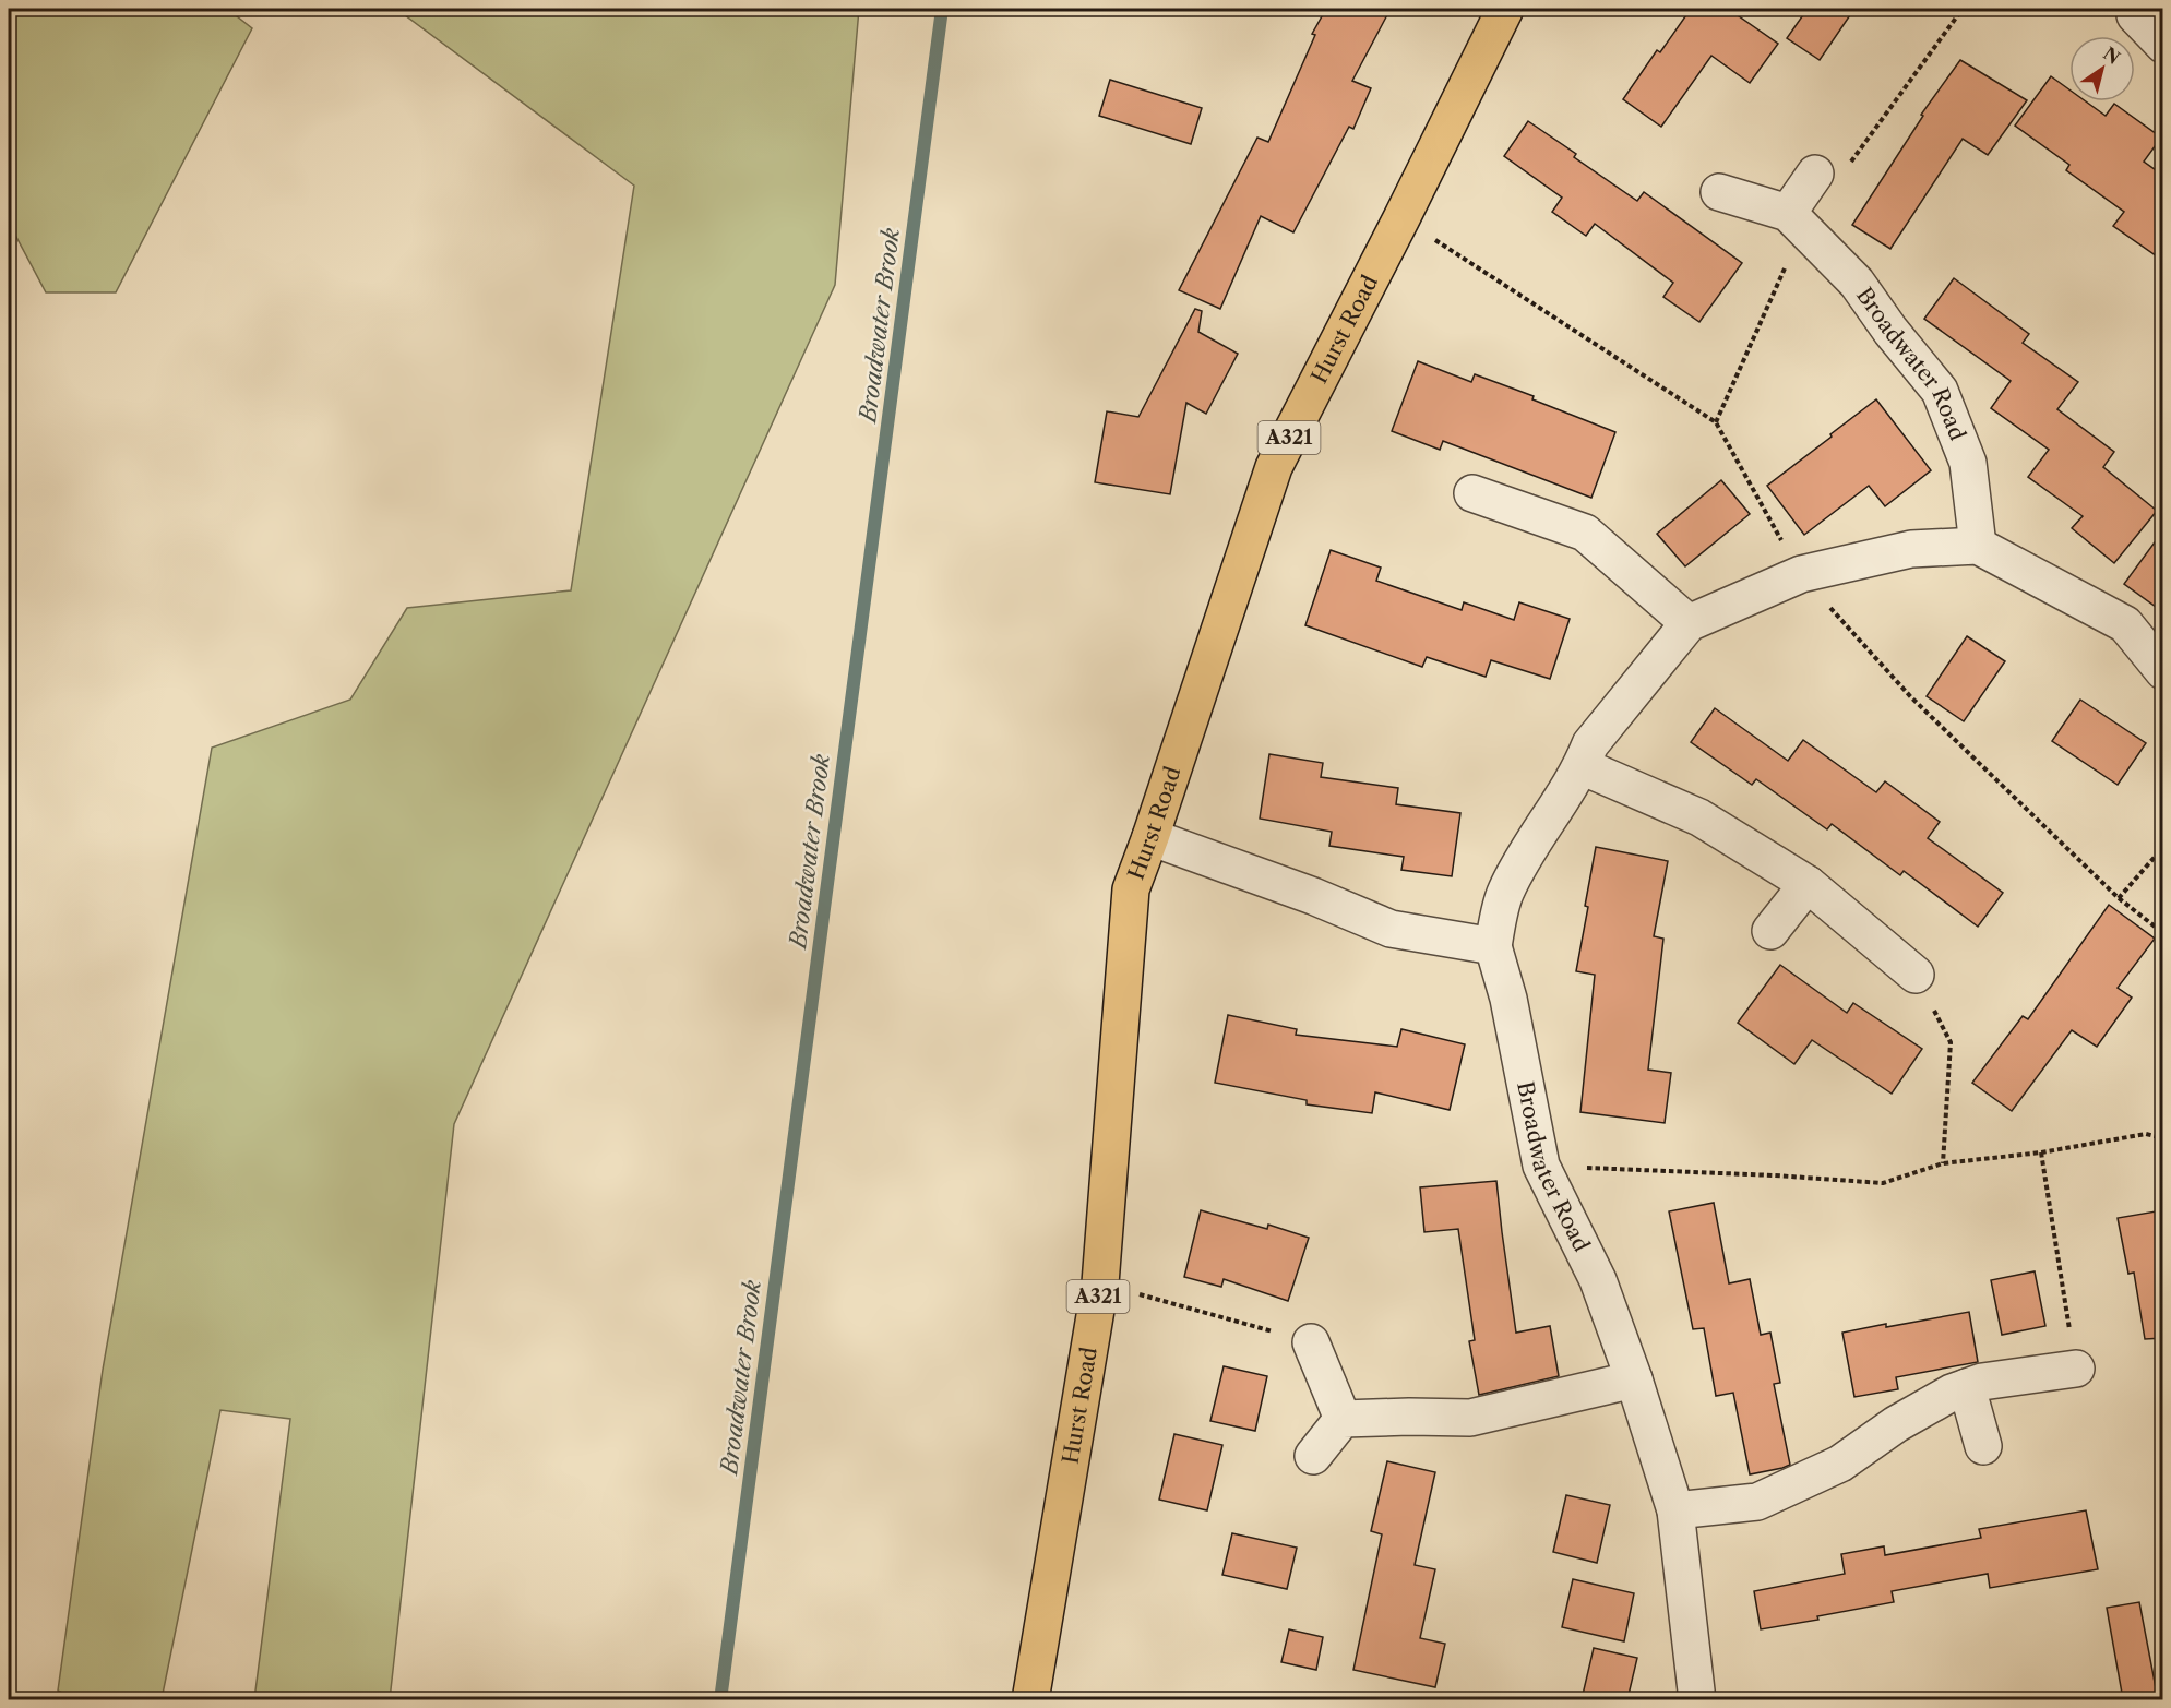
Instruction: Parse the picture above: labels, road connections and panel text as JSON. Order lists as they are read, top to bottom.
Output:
{
  "streets": {
    "main road": ["Hurst Road", "A321"],
    "street": ["Broadwater Road"]
  },
  "water": ["Broadwater Brook"],
  "north": "top right"
}
